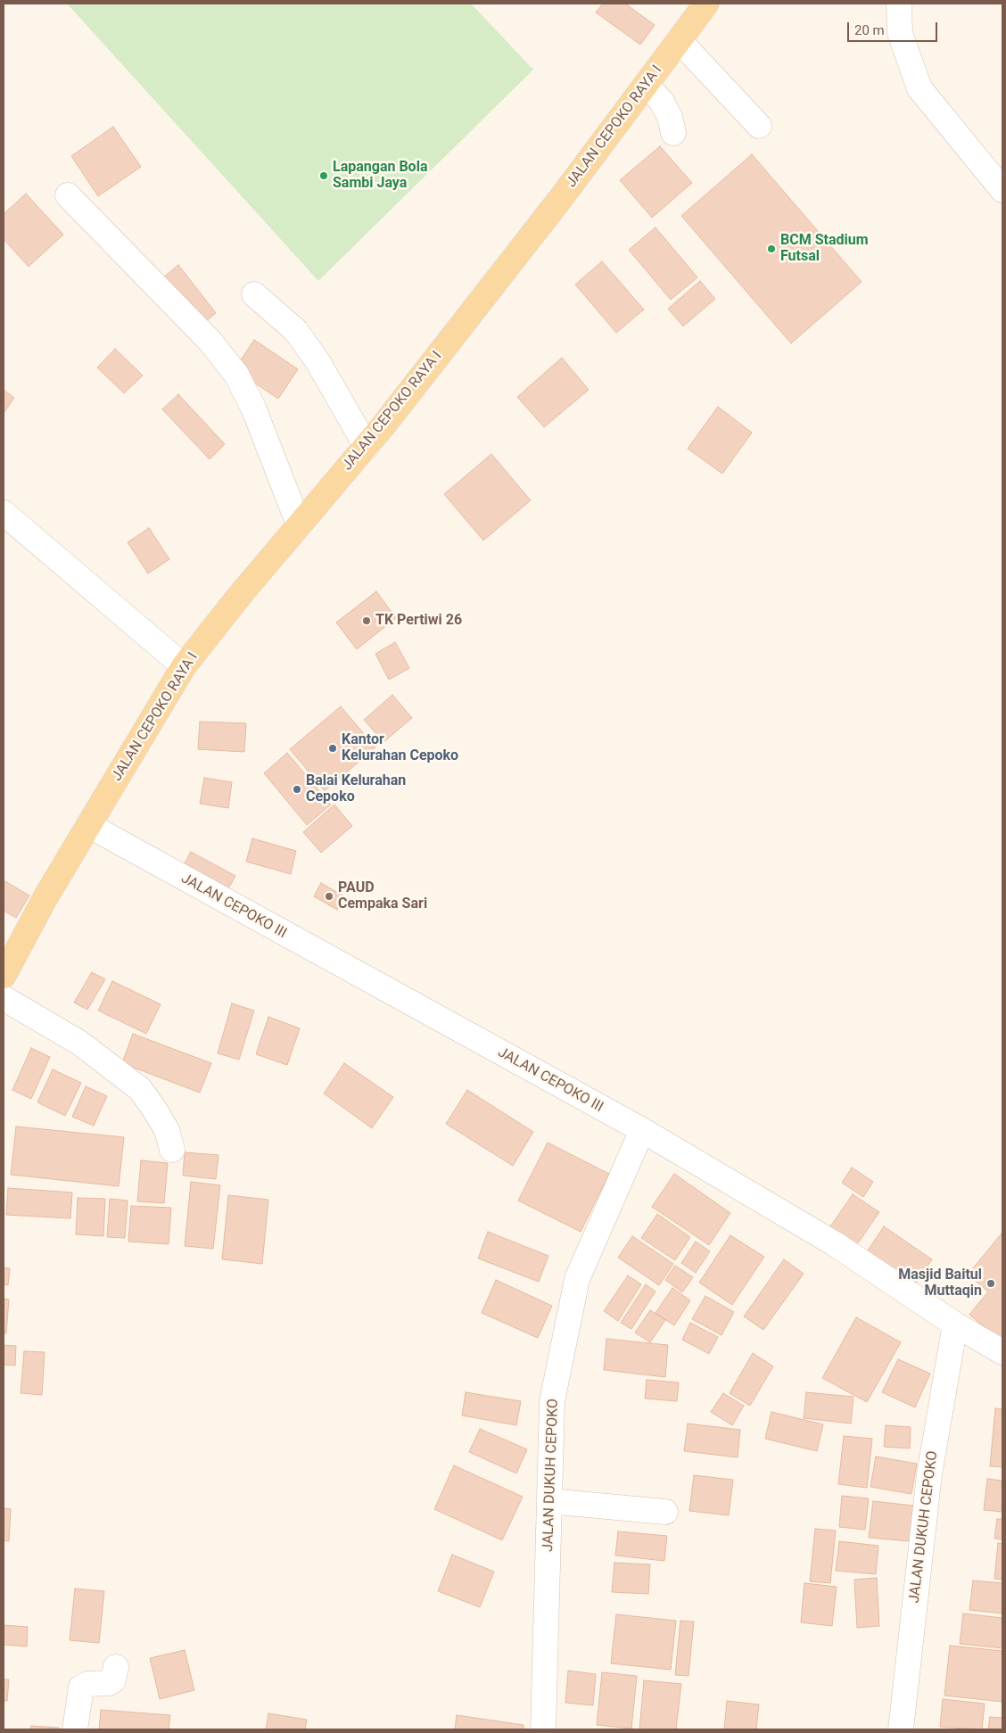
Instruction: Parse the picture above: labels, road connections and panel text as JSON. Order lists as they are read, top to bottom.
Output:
{
  "streets": {
    "main road": ["JALAN CEPOKO RAYA I"],
    "street": ["JALAN CEPOKO III", "JALAN DUKUH CEPOKO"]
  },
  "crossings": [
    ["JALAN CEPOKO RAYA I", "JALAN CEPOKO III"],
    ["JALAN CEPOKO III", "JALAN DUKUH CEPOKO"]
  ],
  "places": [
    "Lapangan Bola Sambi Jaya",
    "BCM Stadium Futsal",
    "TK Pertiwi 26",
    "Kantor Kelurahan Cepoko",
    "Balai Kelurahan Cepoko",
    "PAUD Cempaka Sari",
    "Masjid Baitul Muttaqin"
  ],
  "scale_bar": "20 m"
}
